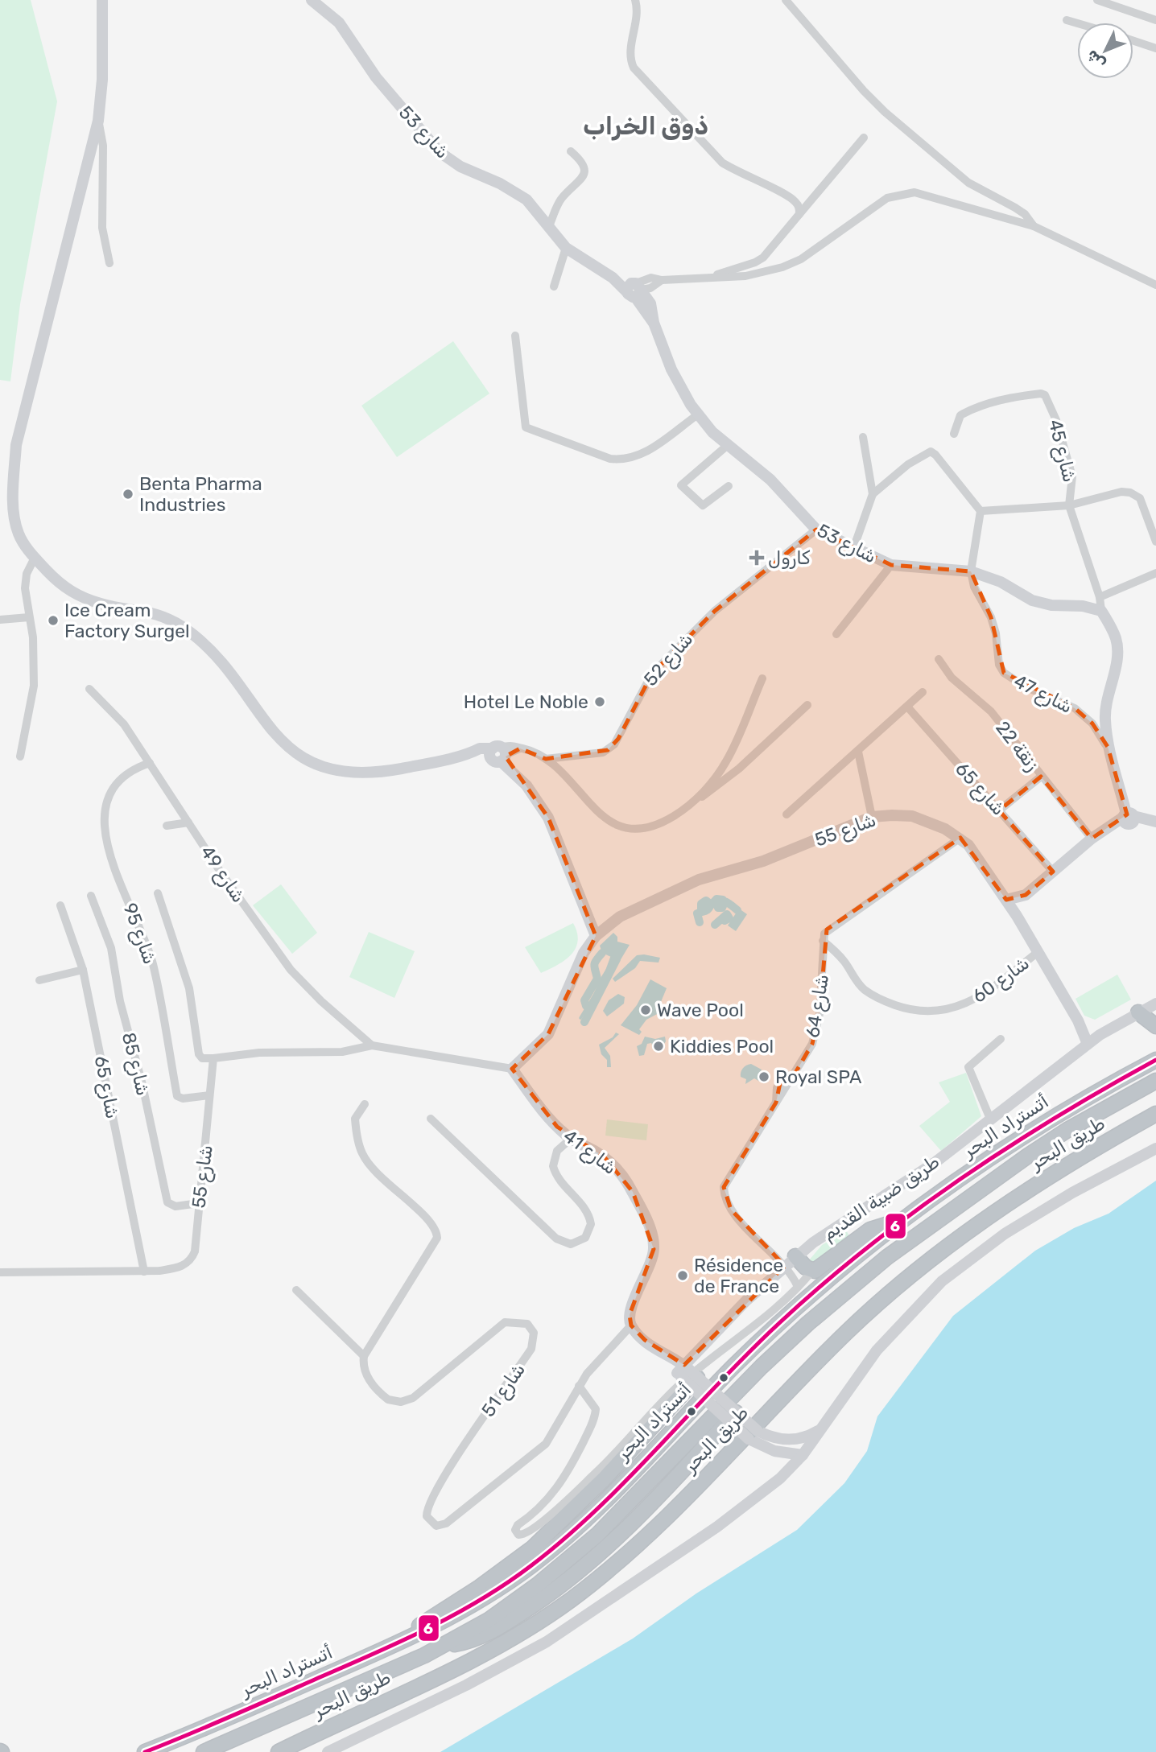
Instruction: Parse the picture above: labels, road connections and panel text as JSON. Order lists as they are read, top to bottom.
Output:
{
  "streets": {
    "highway": ["أتستراد البحر", "طريق البحر"],
    "street": [
      "شارع 53",
      "شارع 45",
      "شارع 52",
      "شارع 47",
      "زنقة 22",
      "شارع 65",
      "شارع 55",
      "شارع 49",
      "شارع 95",
      "شارع 60",
      "شارع 64",
      "شارع 85",
      "شارع 41",
      "طريق ضبية القديم",
      "شارع 51"
    ]
  },
  "crossings": [
    ["شارع 53", "شارع 45"],
    ["شارع 53", "شارع 52"],
    ["شارع 53", "شارع 47"],
    ["شارع 65", "شارع 55"],
    ["شارع 55", "شارع 95"],
    ["شارع 55", "شارع 60"],
    ["شارع 55", "شارع 85"],
    ["شارع 55", "شارع 41"],
    ["شارع 55", "طريق ضبية القديم"],
    ["شارع 49", "شارع 95"],
    ["شارع 60", "شارع 64"],
    ["شارع 64", "طريق ضبية القديم"],
    ["شارع 41", "شارع 51"]
  ],
  "districts": ["ذوق الخراب"],
  "places": {
    "other": [
      "Benta Pharma Industries",
      "Ice Cream Factory Surgel",
      "Hotel Le Noble",
      "Wave Pool",
      "Kiddies Pool",
      "Royal SPA",
      "Résidence de France"
    ],
    "health": ["كارول"]
  },
  "lines": ["transit line 6"],
  "north": "bottom left"
}
